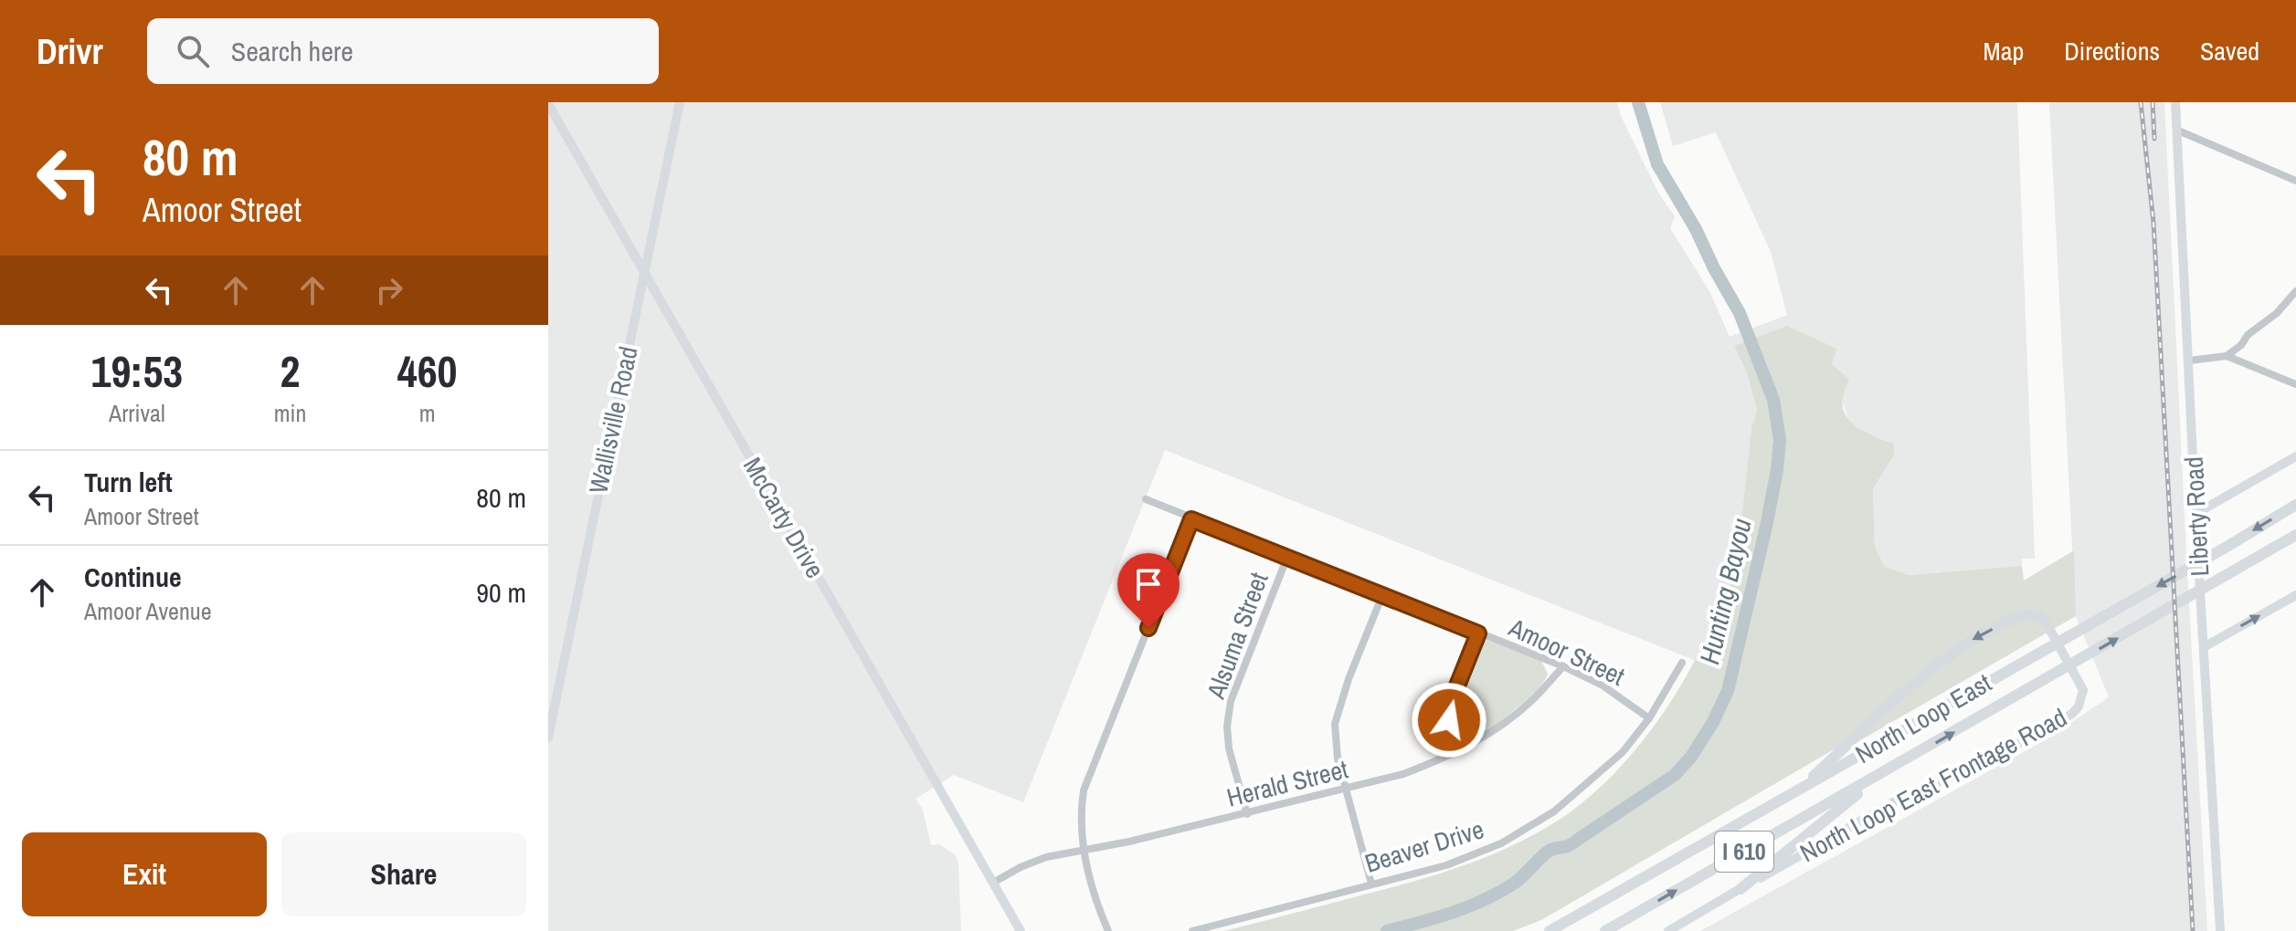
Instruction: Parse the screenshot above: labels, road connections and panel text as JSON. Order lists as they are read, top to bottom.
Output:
{
  "streets": {
    "highway": ["North Loop East", "I 610"],
    "main road": [
      "Wallisville Road",
      "Liberty Road",
      "McCarty Drive",
      "North Loop East Frontage Road"
    ],
    "street": [
      "Alsuma Street",
      "Amoor Street",
      "Herald Street",
      "Beaver Drive"
    ]
  },
  "crossings": [
    ["Wallisville Road", "McCarty Drive"],
    ["McCarty Drive", "Herald Street"],
    ["Alsuma Street", "Amoor Street"],
    ["Alsuma Street", "Herald Street"],
    ["Amoor Street", "Herald Street"],
    ["Amoor Street", "Beaver Drive"]
  ],
  "water": ["Hunting Bayou"],
  "page": {
    "header": "Drivr",
    "search": "Search here",
    "nav": ["Map", "Directions", "Saved"],
    "turn": ["80 m", "Amoor Street"],
    "eta": [
      "19:53",
      "Arrival",
      "2",
      "min",
      "460",
      "m"
    ],
    "list": [
      {
        "name": "Turn left",
        "note": "Amoor Street",
        "value": "80 m"
      },
      {
        "name": "Continue",
        "note": "Amoor Avenue",
        "value": "90 m"
      }
    ],
    "buttons": ["Exit", "Share"]
  }
}
